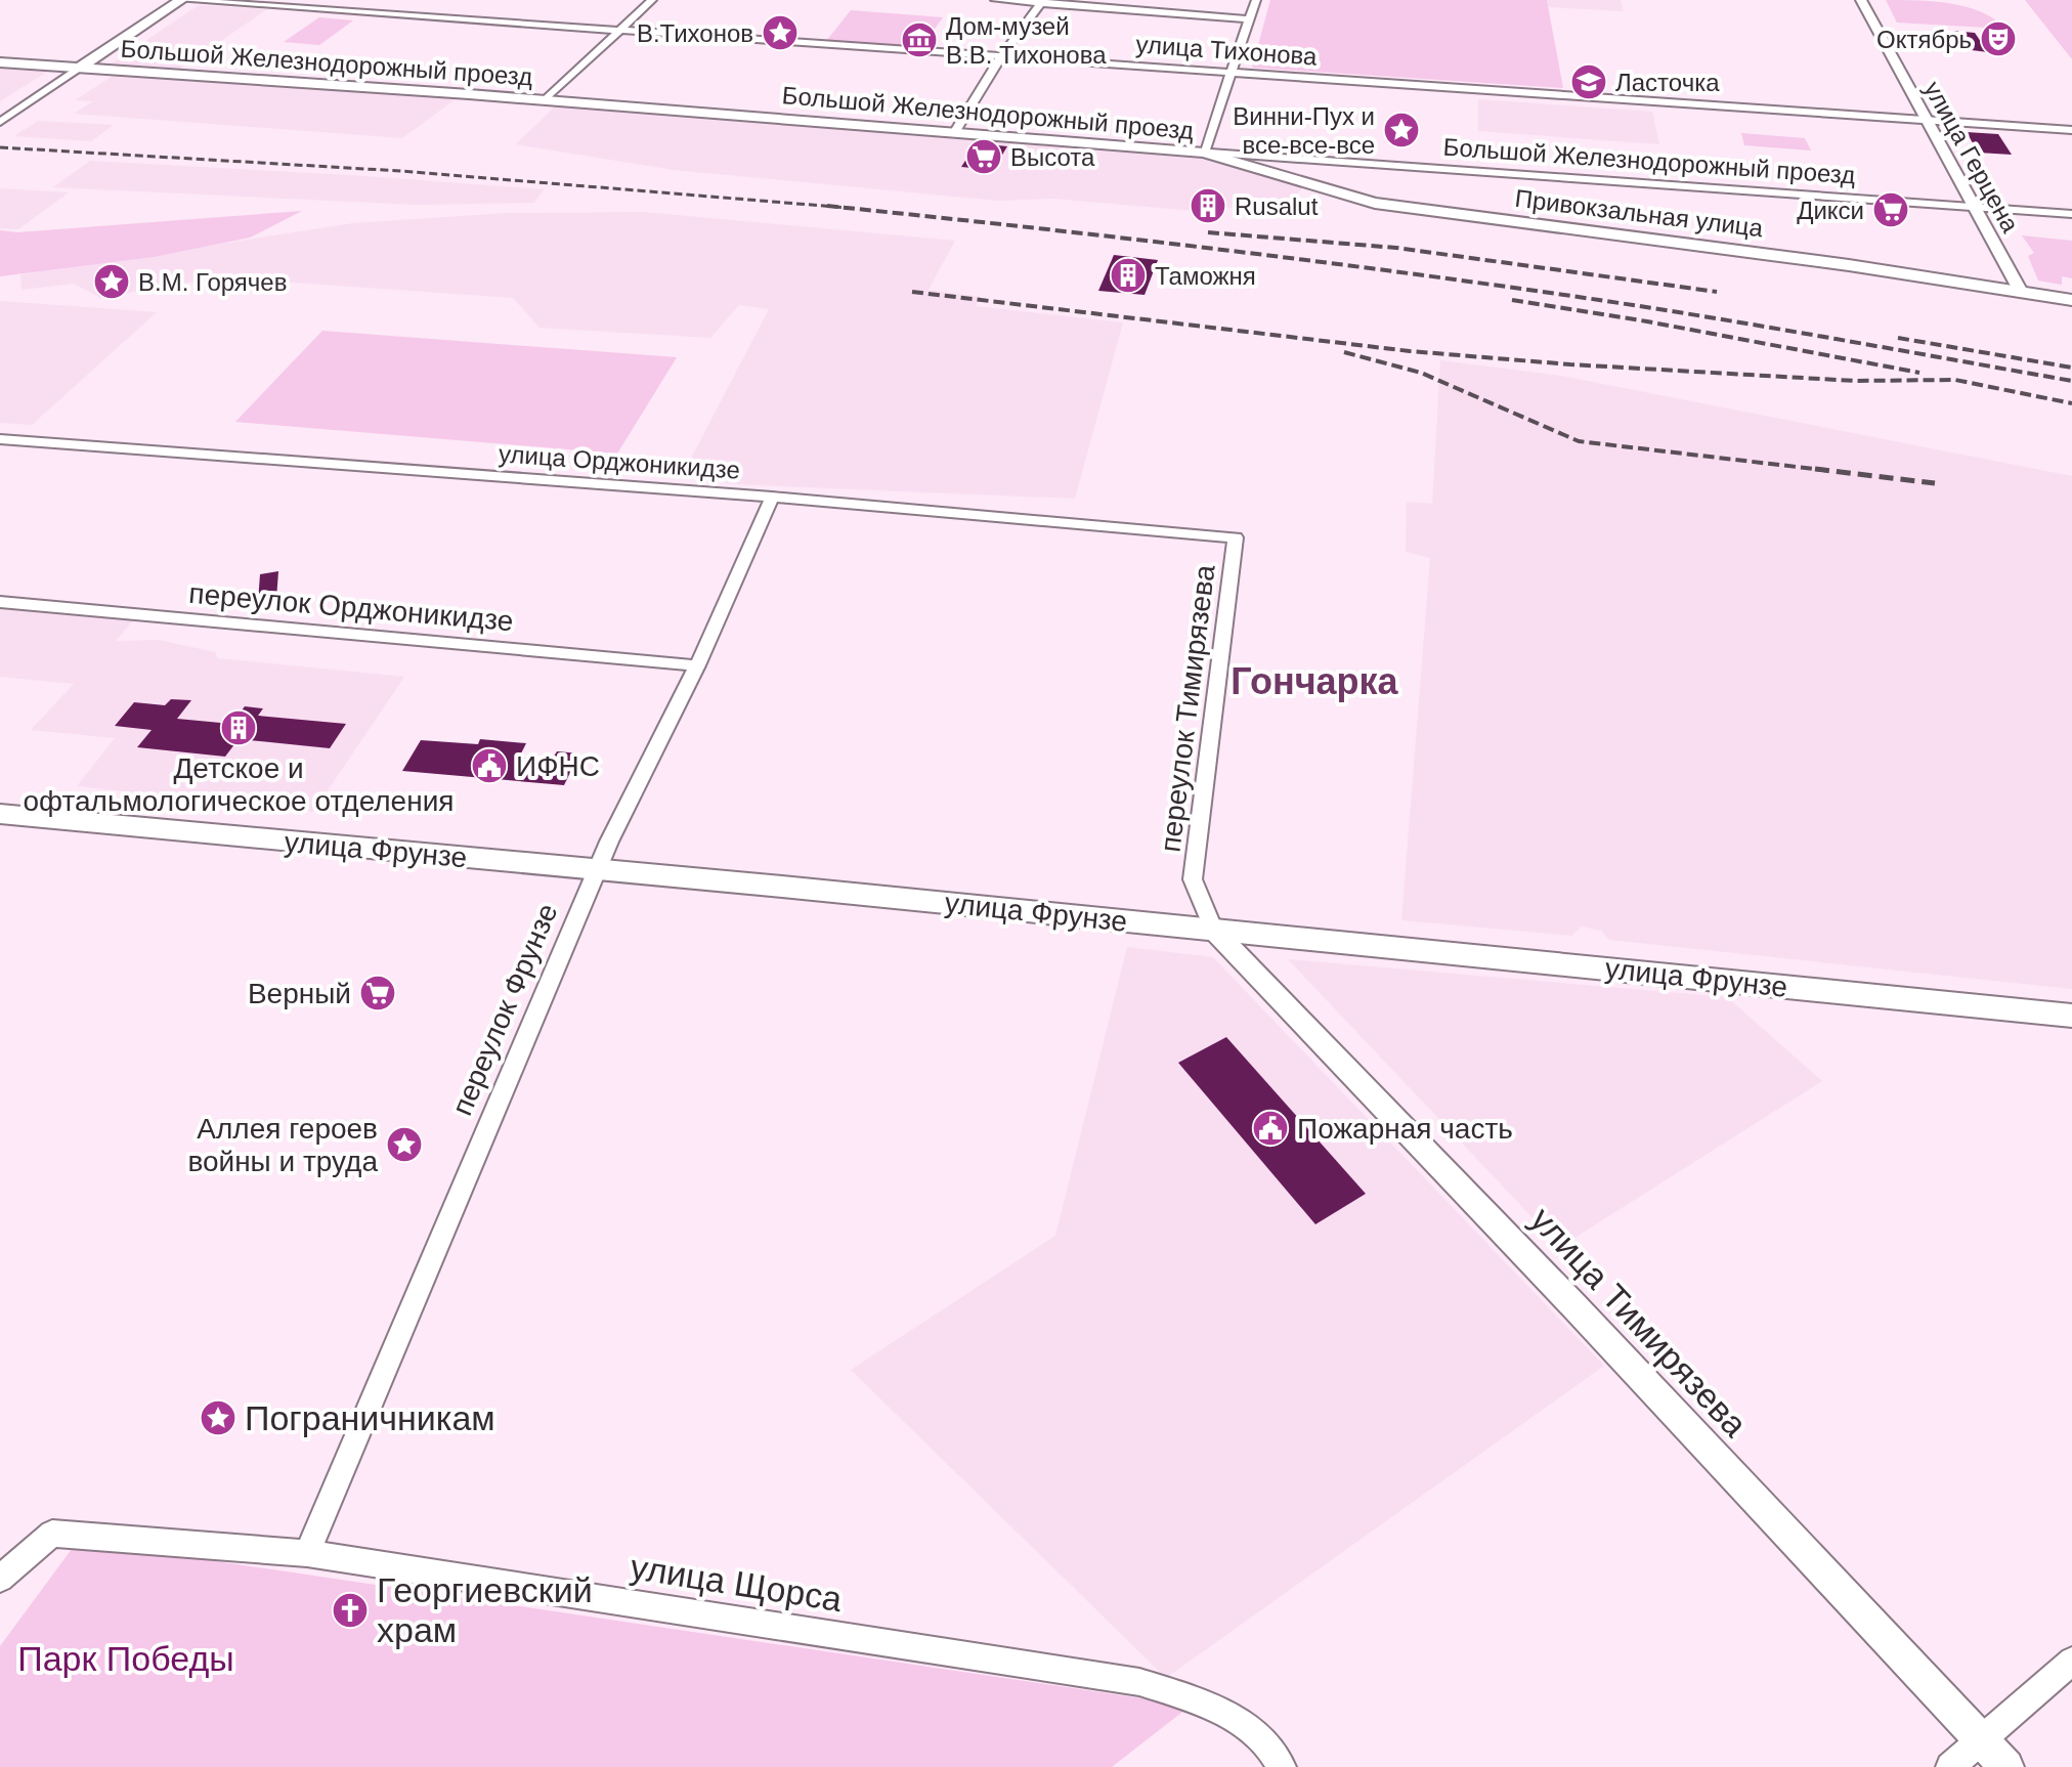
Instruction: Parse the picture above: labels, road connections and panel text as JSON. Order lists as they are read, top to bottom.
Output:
{
  "streets": {
    "main road": ["Большой Железнодорожный проезд", "Привокзальная улица", "улица Фрунзе"],
    "street": [
      "улица Тихонова",
      "улица Герцена",
      "улица Орджоникидзе",
      "переулок Орджоникидзе",
      "переулок Тимирязева",
      "переулок Фрунзе",
      "улица Тимирязева",
      "улица Щорса"
    ]
  },
  "crossings": [
    ["улица Тихонова", "улица Герцена"],
    ["Большой Железнодорожный проезд", "улица Герцена"],
    ["Большой Железнодорожный проезд", "Привокзальная улица"],
    ["улица Герцена", "Привокзальная улица"],
    ["улица Орджоникидзе", "переулок Тимирязева"],
    ["улица Орджоникидзе", "переулок Фрунзе"],
    ["переулок Орджоникидзе", "переулок Фрунзе"],
    ["переулок Тимирязева", "улица Фрунзе"],
    ["переулок Тимирязева", "улица Тимирязева"],
    ["улица Фрунзе", "переулок Фрунзе"],
    ["улица Фрунзе", "улица Тимирязева"],
    ["переулок Фрунзе", "улица Щорса"]
  ],
  "districts": ["Гончарка"],
  "parks": ["Парк Победы"],
  "places": {
    "place": [
      "В.Тихонов",
      "Винни-Пух и все-все-все",
      "В.М. Горячев",
      "Аллея героев войны и труда",
      "Пограничникам"
    ],
    "theatre": ["Октябрь"],
    "museum": ["Дом-музей В.В. Тихонова"],
    "school or university": ["Ласточка"],
    "supermarket": ["Высота", "Дикси", "Верный"],
    "building": ["Rusalut", "Таможня", "Детское и офтальмологическое отделения"],
    "public building": ["ИФНС", "Пожарная часть"],
    "church": ["Георгиевский храм"]
  }
}
